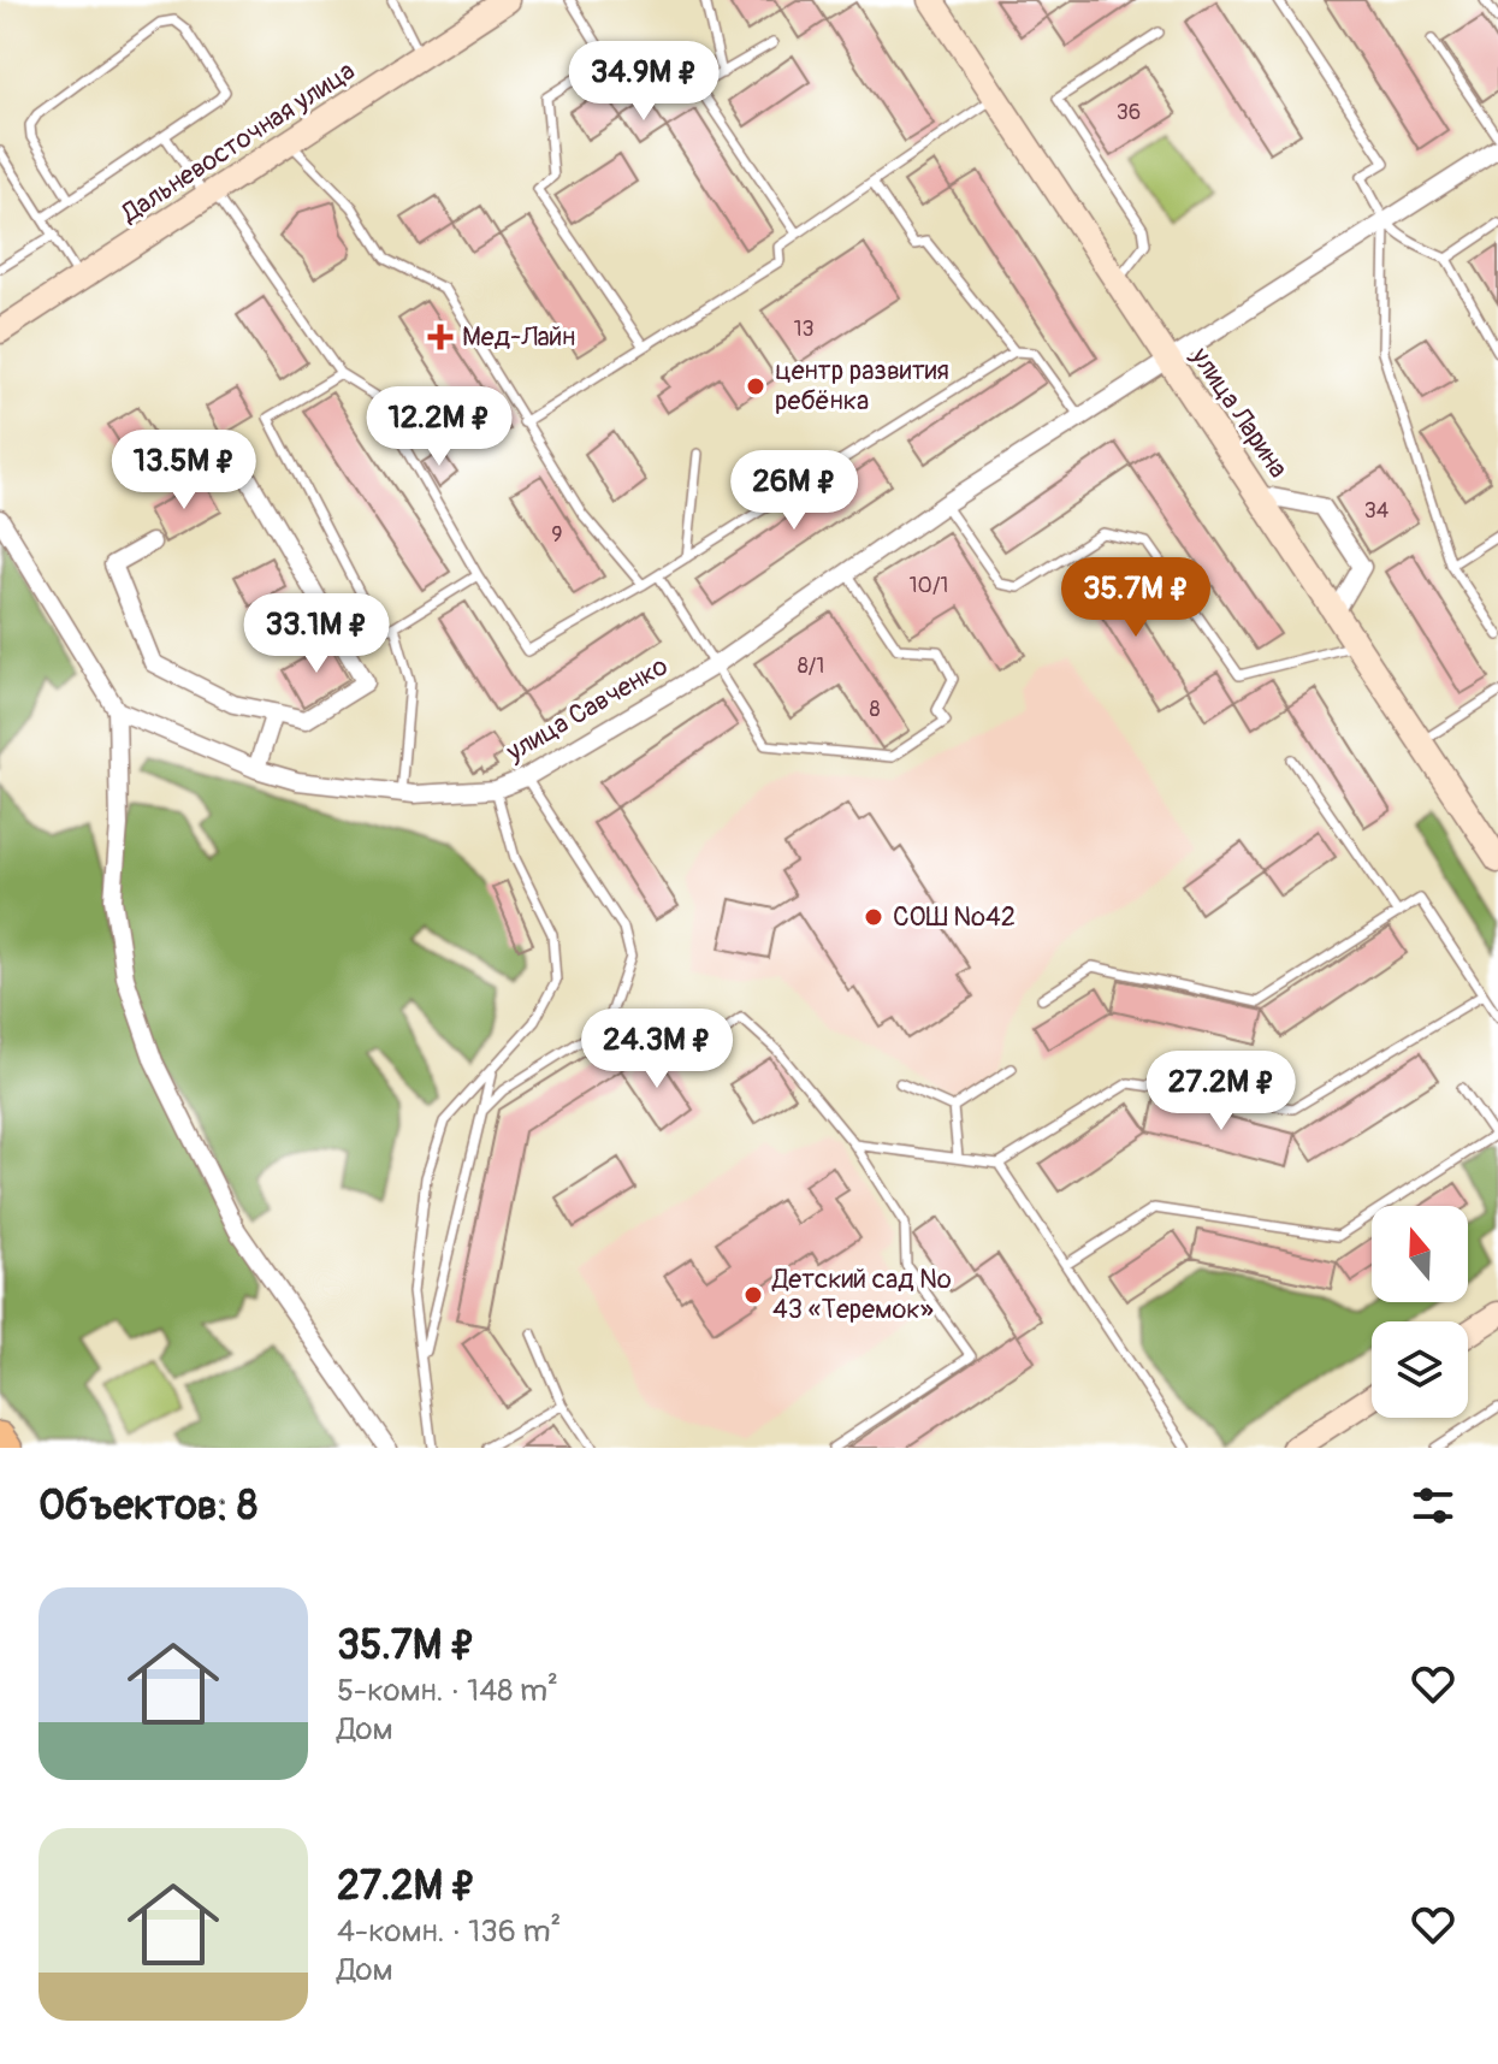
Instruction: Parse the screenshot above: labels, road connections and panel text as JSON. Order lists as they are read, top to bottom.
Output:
{
  "streets": {
    "main road": ["Дальневосточная улица", "улица Ларина"],
    "street": ["улица Савченко"]
  },
  "crossings": [
    ["улица Ларина", "улица Савченко"]
  ],
  "places": {
    "health": ["Мед-Лайн"],
    "other": ["центр развития ребёнка", "СОШ №42", "Детский сад № 43 «Теремок»"]
  },
  "house_numbers": [
    "36",
    "13",
    "34",
    "9",
    "10/1",
    "8/1",
    "8"
  ],
  "north": "top",
  "page": {
    "price": [
      "34.9M ₽",
      "12.2M ₽",
      "13.5M ₽",
      "26M ₽",
      "35.7M ₽",
      "33.1M ₽",
      "24.3M ₽",
      "27.2M ₽"
    ],
    "heading": "Объектов: 8",
    "list": [
      {
        "name": "35.7M ₽",
        "note": "5-комн. · 148 m² · Дом"
      },
      {
        "name": "27.2M ₽",
        "note": "4-комн. · 136 m² · Дом"
      }
    ]
  }
}
